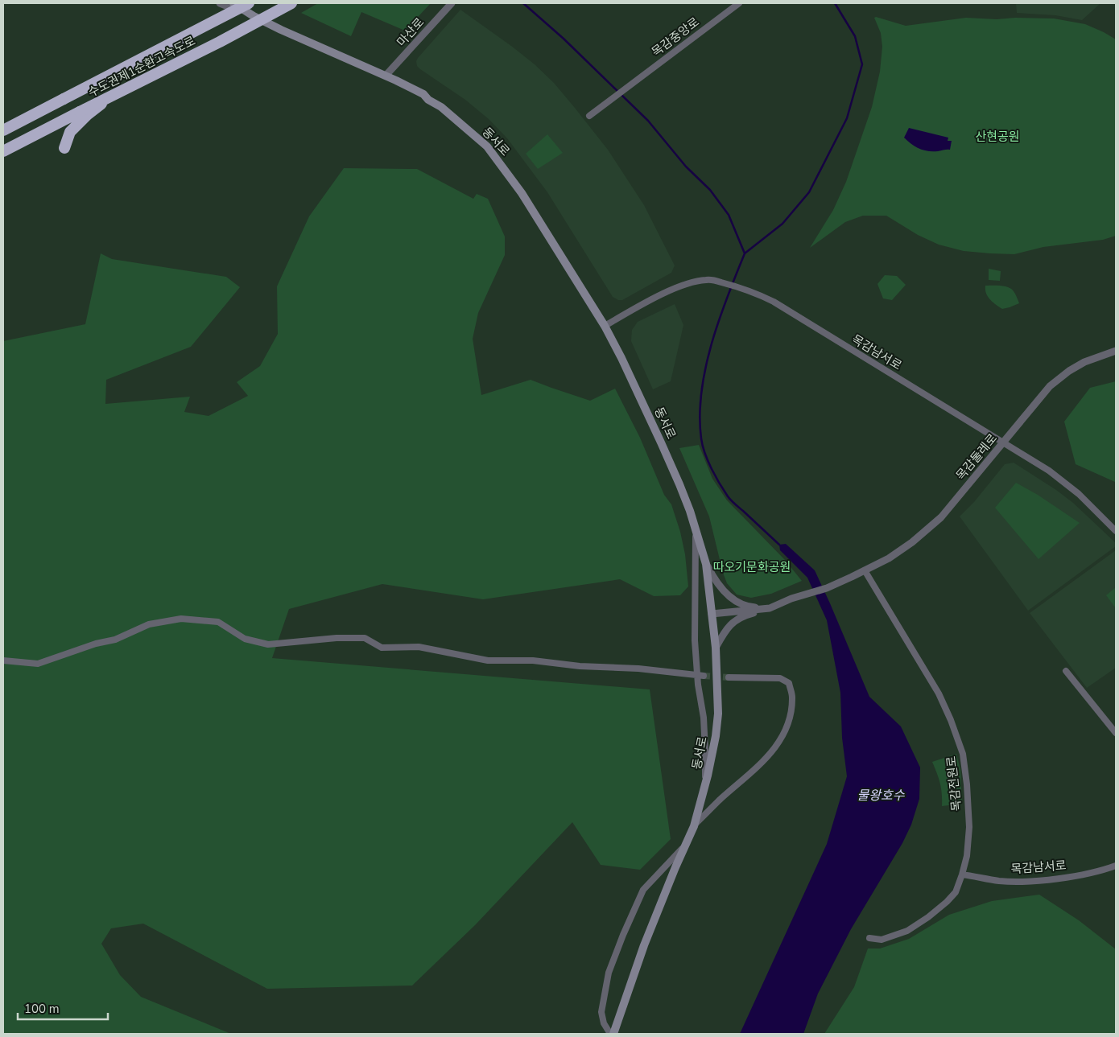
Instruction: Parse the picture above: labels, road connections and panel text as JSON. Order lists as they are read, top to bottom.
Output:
{
  "streets": {
    "highway": ["수도권제1순환고속도로"],
    "main road": ["동서로"],
    "street": [
      "마산로",
      "목감중앙로",
      "목감남서로",
      "목감둘레로",
      "목감전원로"
    ]
  },
  "crossings": [
    ["마산로", "동서로"],
    ["동서로", "목감남서로"],
    ["목감남서로", "목감둘레로"],
    ["목감남서로", "목감전원로"],
    ["목감둘레로", "목감전원로"]
  ],
  "water": ["물왕호수"],
  "parks": ["산현공원", "따오기문화공원"],
  "scale_bar": "100 m"
}
